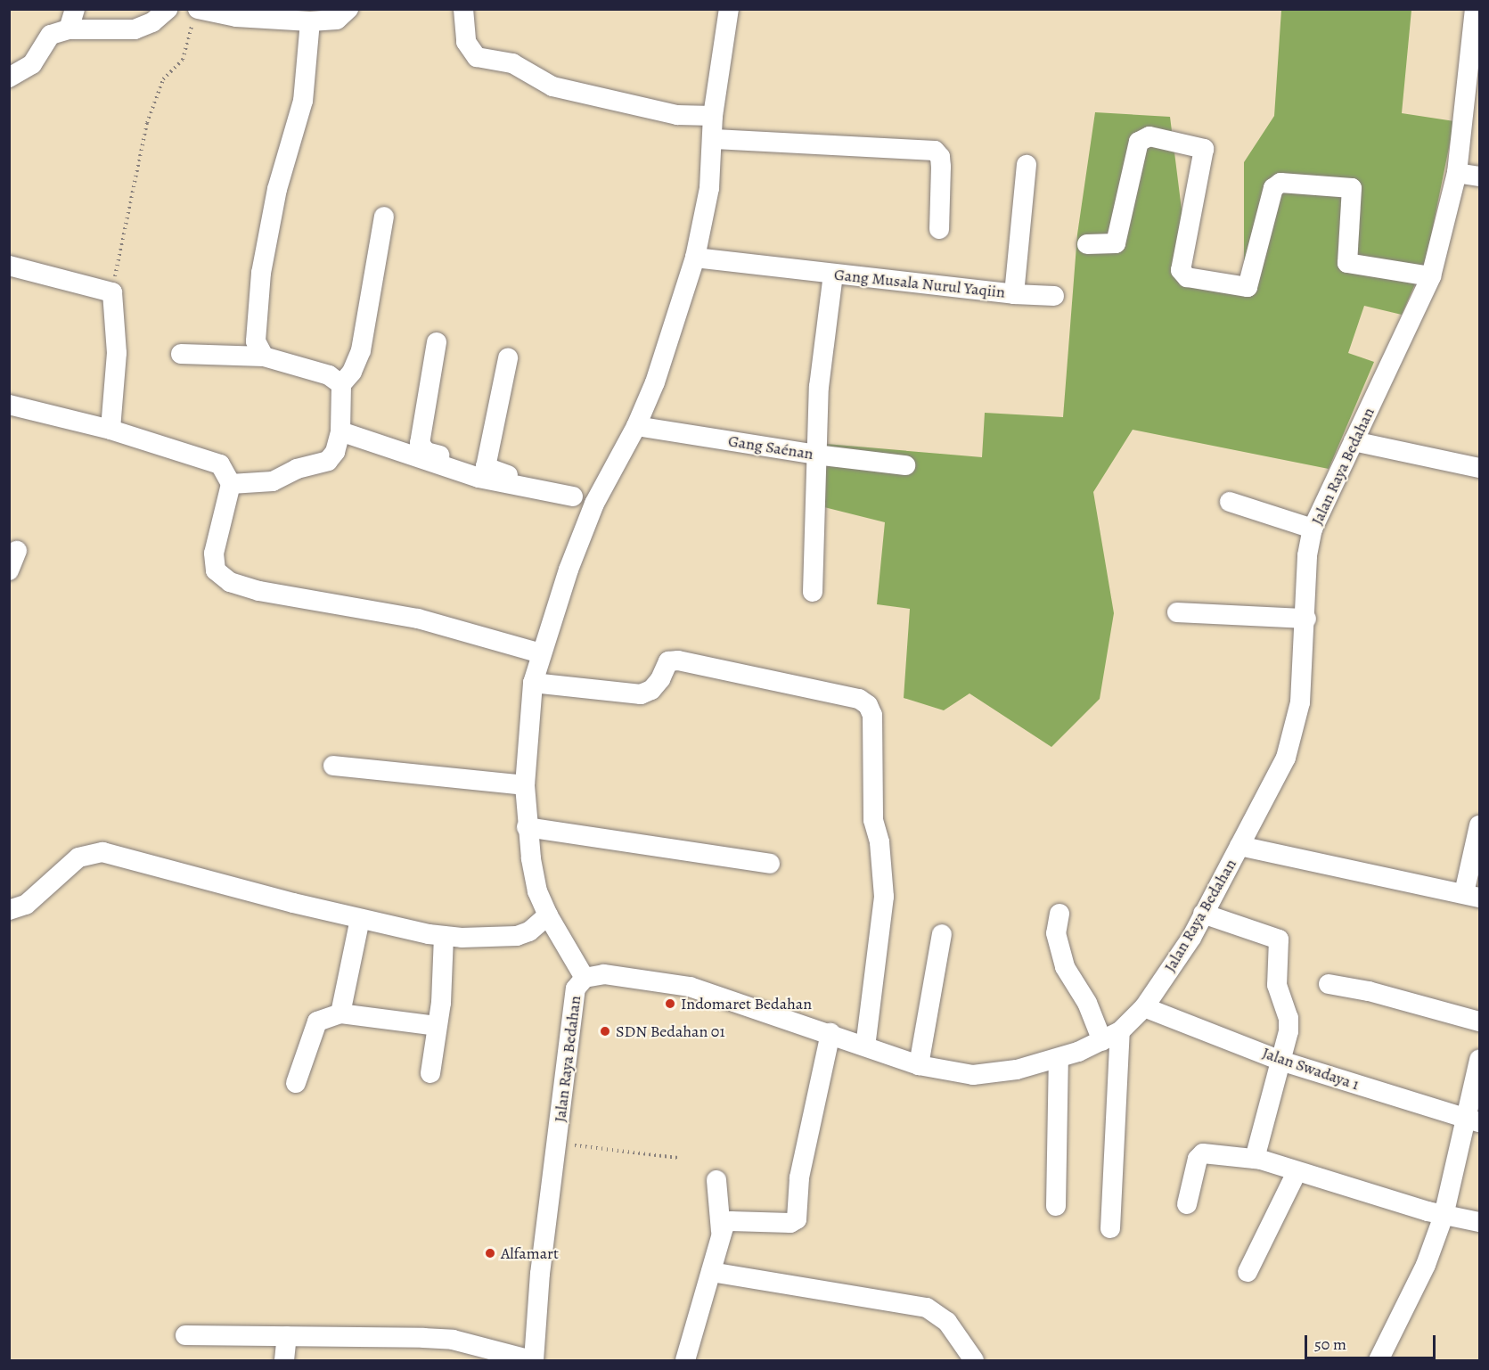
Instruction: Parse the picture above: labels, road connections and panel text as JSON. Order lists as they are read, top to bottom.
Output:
{
  "streets": {
    "street": [
      "Gang Musala Nurul Yaqiin",
      "Gang Saénan",
      "Jalan Raya Bedahan",
      "Jalan Swadaya 1"
    ]
  },
  "crossings": [
    ["Jalan Raya Bedahan", "Jalan Swadaya 1"]
  ],
  "places": ["Indomaret Bedahan", "SDN Bedahan 01", "Alfamart"],
  "scale_bar": "50 m"
}
